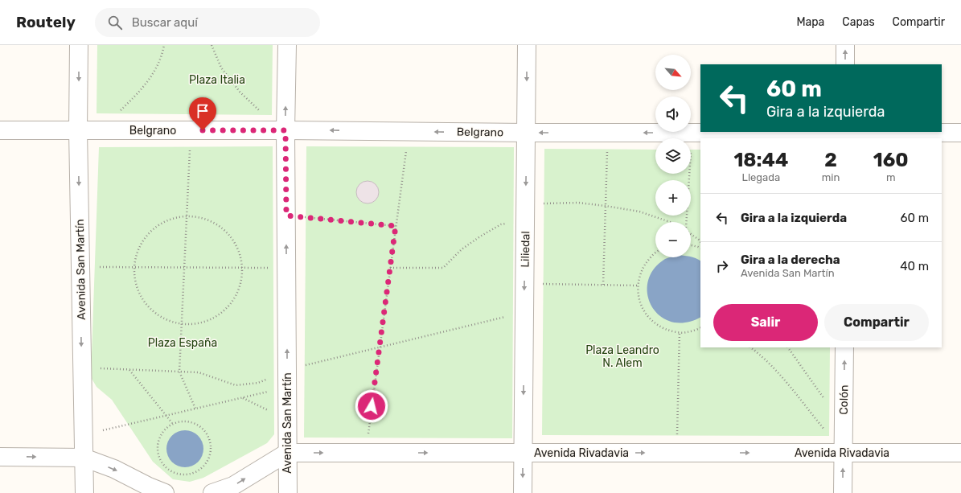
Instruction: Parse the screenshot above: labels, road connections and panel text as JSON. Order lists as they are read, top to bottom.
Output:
{
  "streets": {
    "main road": [
      "Belgrano",
      "Liliedal",
      "Avenida San Martín",
      "Colón",
      "Avenida Rivadavia"
    ]
  },
  "crossings": [
    ["Belgrano", "Liliedal"],
    ["Belgrano", "Avenida San Martín"],
    ["Liliedal", "Avenida Rivadavia"],
    ["Avenida San Martín", "Avenida Rivadavia"],
    ["Colón", "Avenida Rivadavia"]
  ],
  "one_way": [
    "Belgrano",
    "Liliedal",
    "Colón",
    "Avenida Rivadavia"
  ],
  "parks": ["Plaza Italia", "Plaza España", "Plaza Leandro N. Alem"],
  "north": "bottom right",
  "page": {
    "header": "Routely",
    "search": "Buscar aquí",
    "nav": ["Mapa", "Capas", "Compartir"],
    "map_buttons": ["+", "−"],
    "turn": ["60 m", "Gira a la izquierda"],
    "eta": [
      "18:44",
      "Llegada",
      "2",
      "min",
      "160",
      "m"
    ],
    "list": [
      {
        "name": "Gira a la izquierda",
        "value": "60 m"
      },
      {
        "name": "Gira a la derecha",
        "note": "Avenida San Martín",
        "value": "40 m"
      }
    ],
    "buttons": ["Salir", "Compartir"]
  }
}
